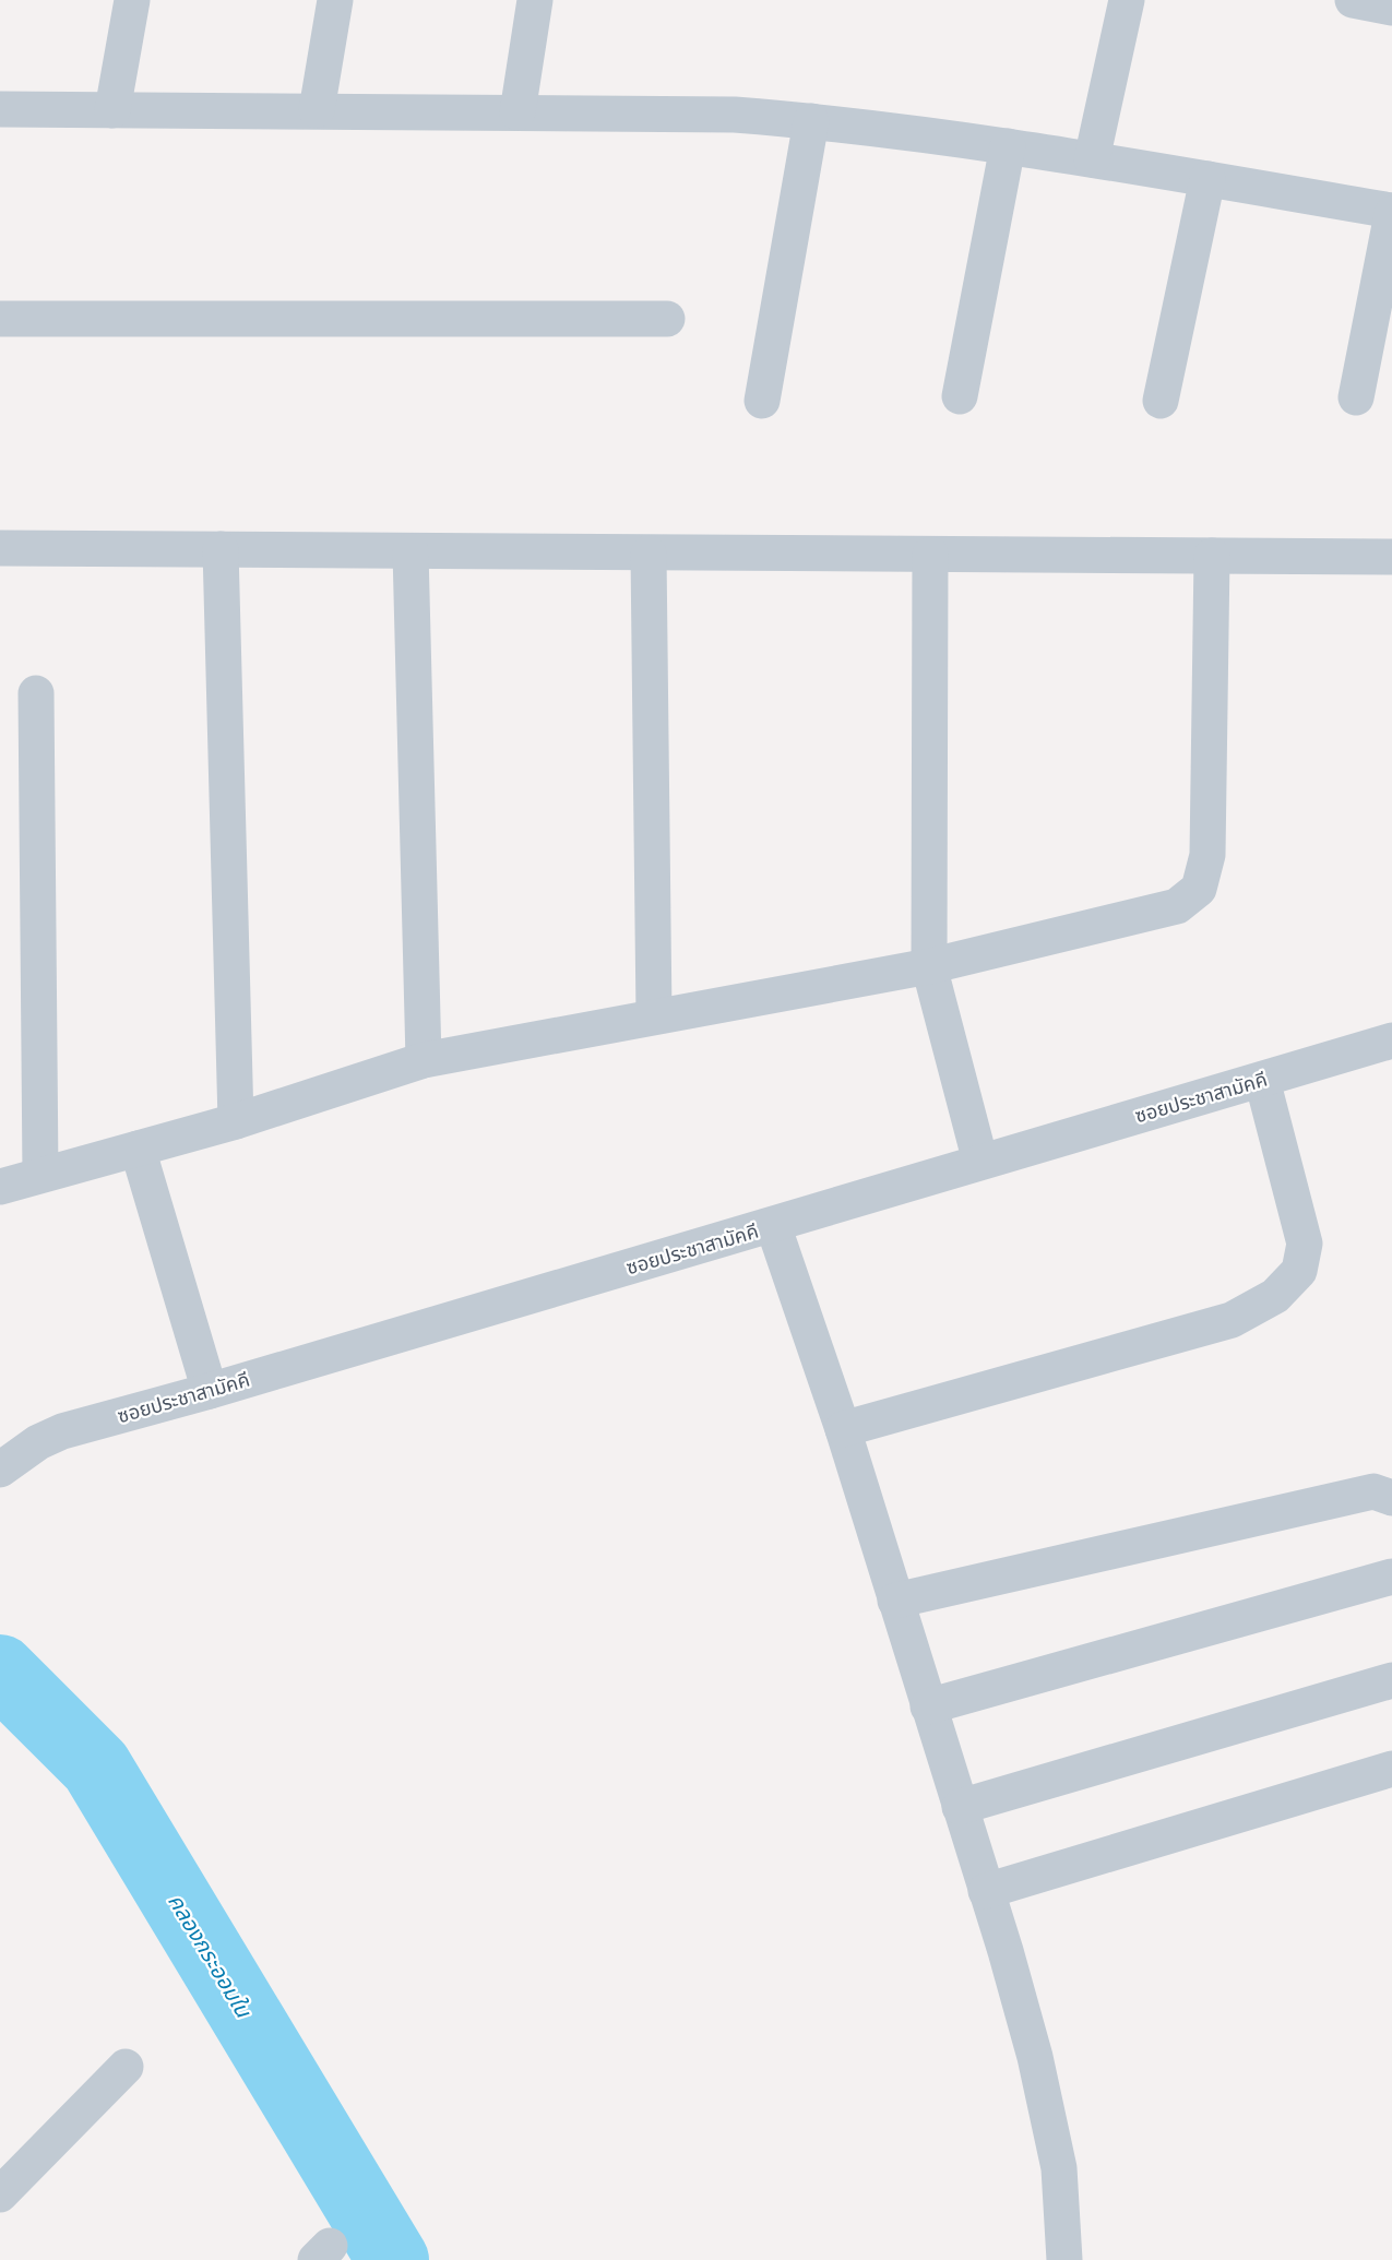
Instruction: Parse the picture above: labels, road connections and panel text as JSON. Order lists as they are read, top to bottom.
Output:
{
  "streets": {
    "street": ["ซอยประชาสามัคคี"]
  },
  "water": ["คลองกระออมใน"]
}
